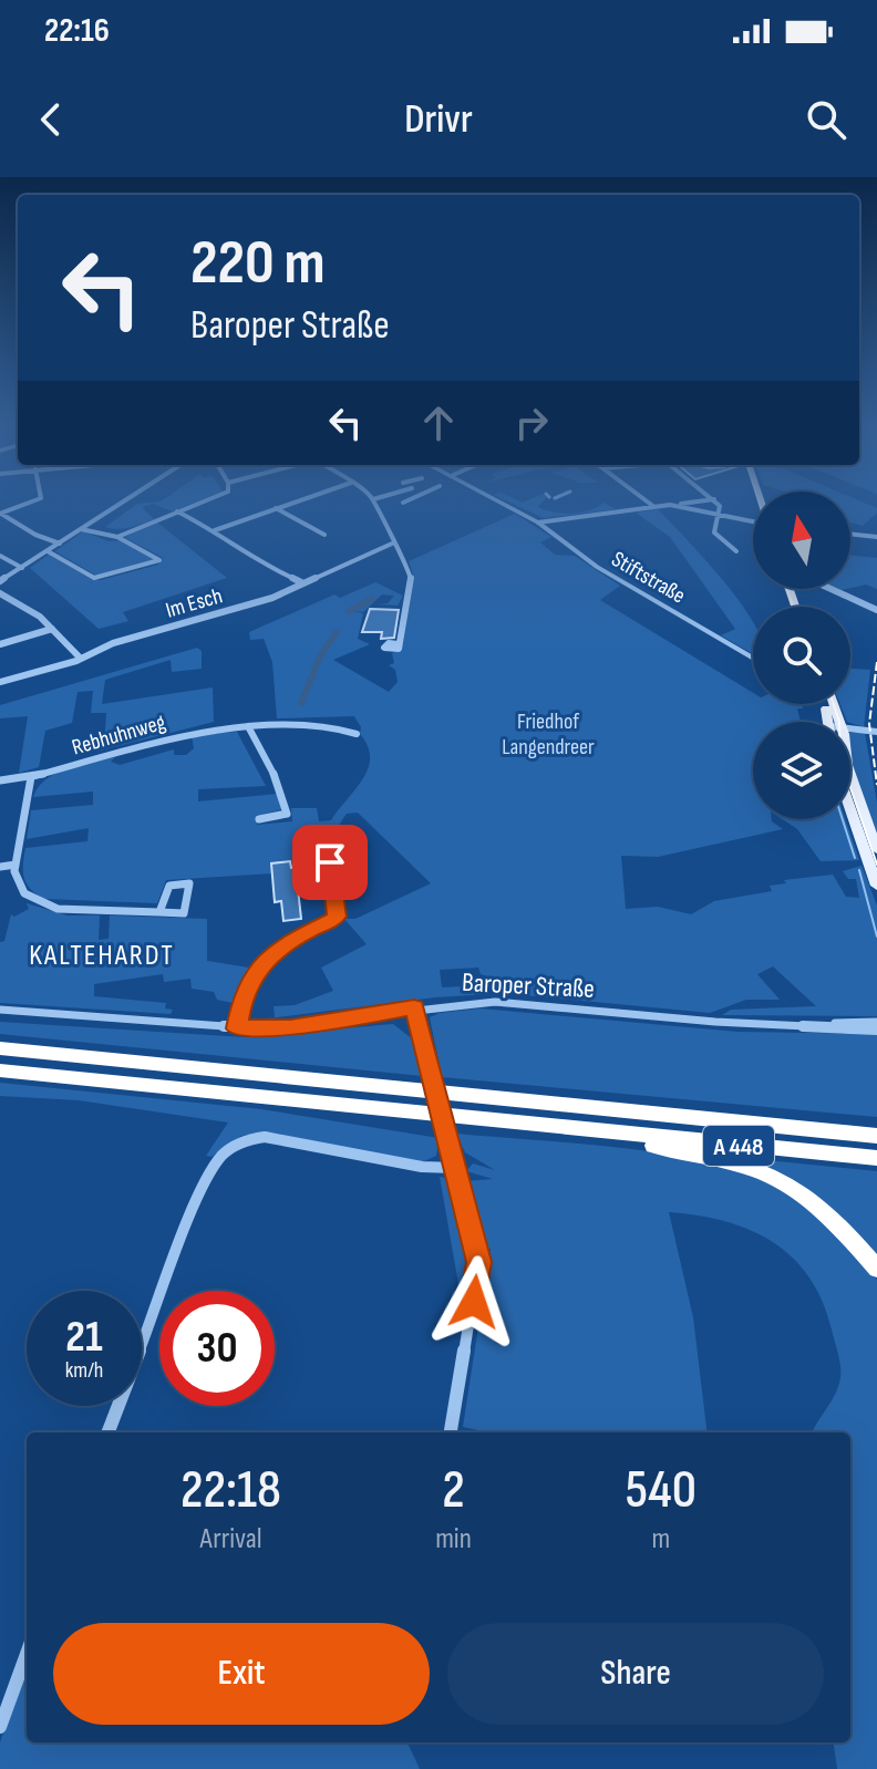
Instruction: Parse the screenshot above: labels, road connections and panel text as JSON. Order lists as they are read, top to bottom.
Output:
{
  "streets": {
    "highway": ["A 448"],
    "street": [
      "Stiftstraße",
      "Im Esch",
      "Rebhuhnweg",
      "Baroper Straße"
    ]
  },
  "districts": ["KALTEHARDT"],
  "parks": ["Friedhof Langendreer"],
  "north": "top",
  "page": {
    "status": "22:16",
    "header": "Drivr",
    "turn": ["220 m", "Baroper Straße"],
    "speed": "21 km/h",
    "limit": "30",
    "eta": [
      "22:18",
      "Arrival",
      "2",
      "min",
      "540",
      "m"
    ],
    "buttons": ["Exit", "Share"]
  }
}
